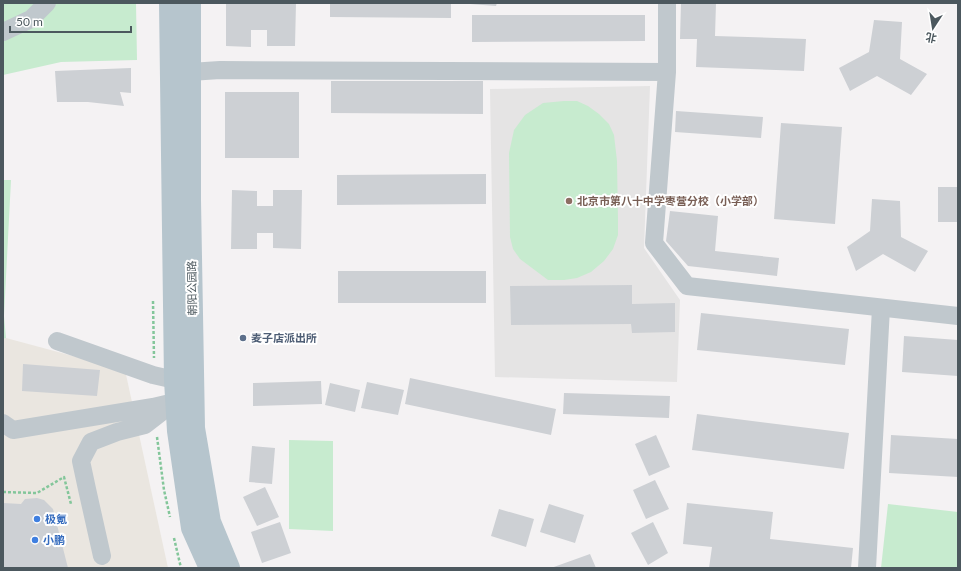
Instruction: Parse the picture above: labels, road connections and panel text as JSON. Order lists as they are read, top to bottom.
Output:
{
  "streets": {
    "main road": ["朝阳公园路"]
  },
  "places": [
    "北京市第八十中学枣营分校（小学部）",
    "麦子店派出所",
    "极氪",
    "小鹏"
  ],
  "scale_bar": "50 m",
  "north": "bottom"
}
